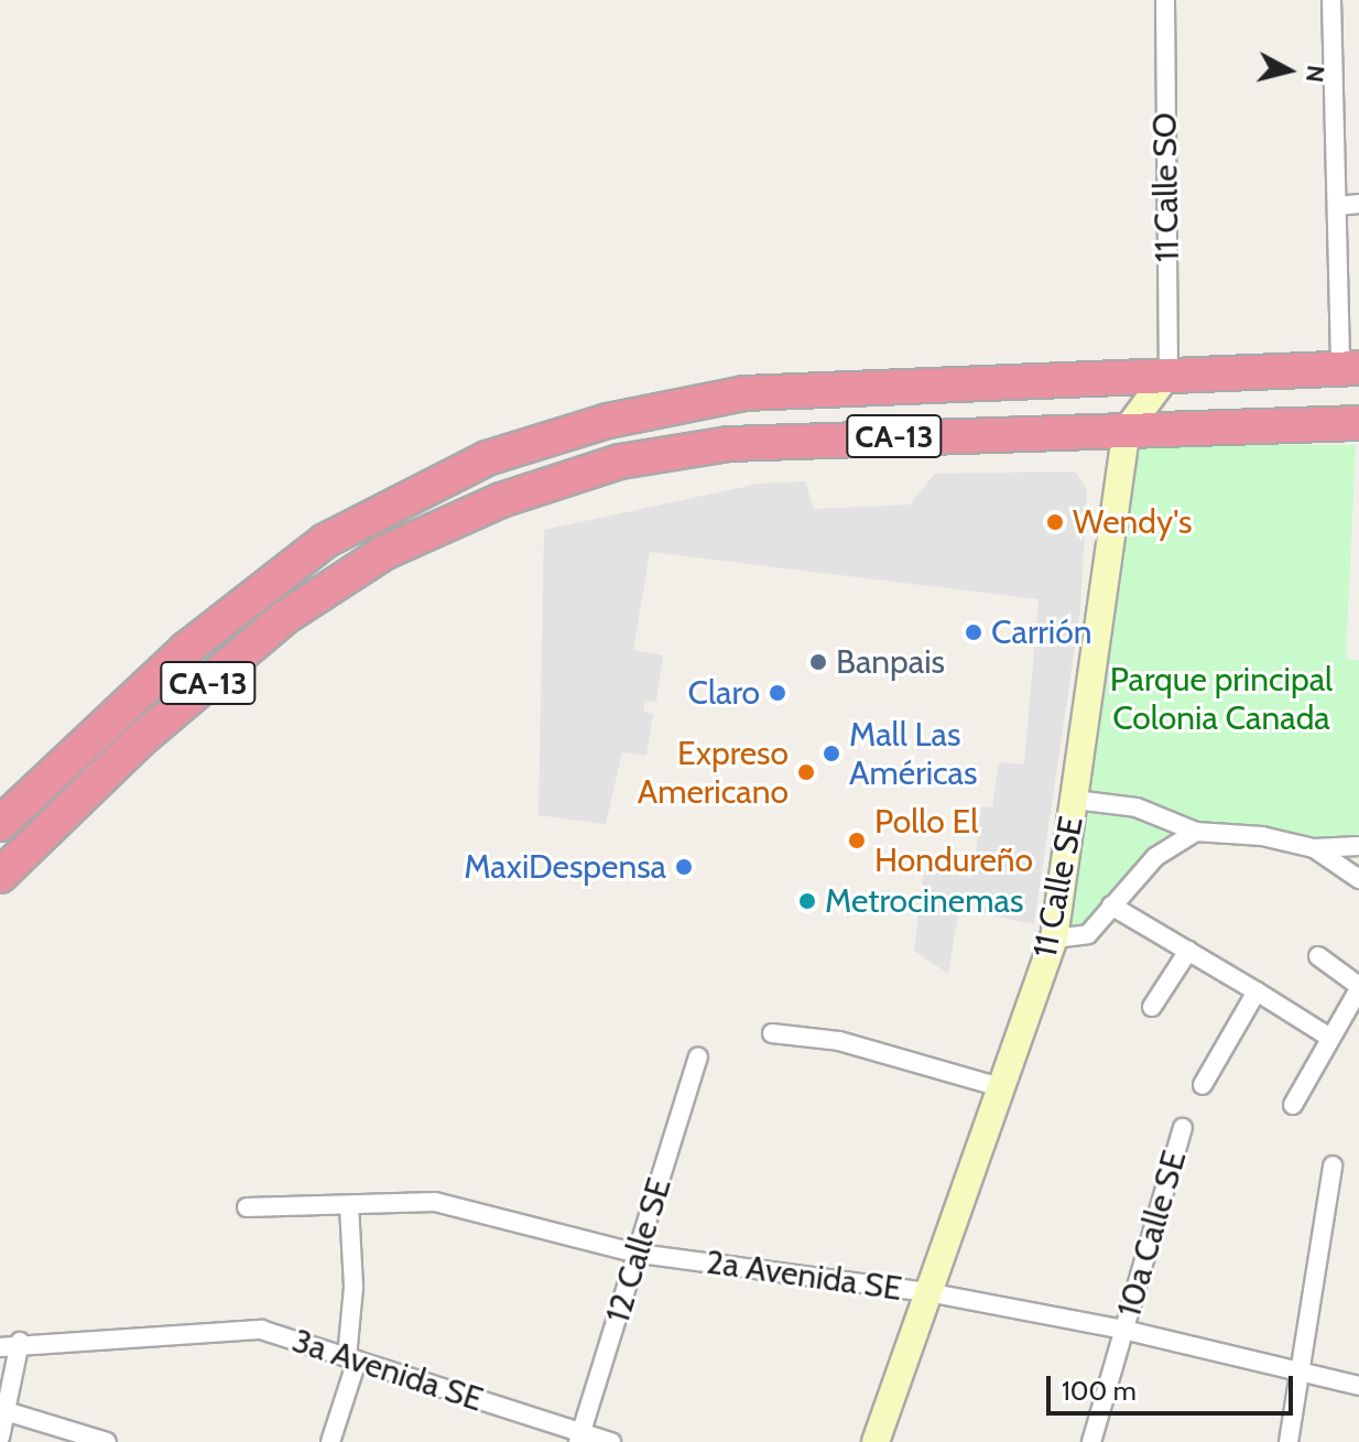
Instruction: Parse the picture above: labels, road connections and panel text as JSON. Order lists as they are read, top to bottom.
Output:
{
  "streets": {
    "highway": ["CA-13"],
    "street": [
      "11 Calle SO",
      "11 Calle SE",
      "10a Calle SE",
      "12 Calle SE",
      "2a Avenida SE",
      "3a Avenida SE"
    ]
  },
  "crossings": [
    ["11 Calle SO", "CA-13"],
    ["11 Calle SO", "11 Calle SE"],
    ["CA-13", "11 Calle SE"],
    ["11 Calle SE", "2a Avenida SE"],
    ["10a Calle SE", "2a Avenida SE"],
    ["12 Calle SE", "2a Avenida SE"],
    ["12 Calle SE", "3a Avenida SE"]
  ],
  "parks": ["Parque principal Colonia Canada"],
  "places": [
    "Wendy's",
    "Carrión",
    "Banpais",
    "Claro",
    "Mall Las Américas",
    "Expreso Americano",
    "Pollo El Hondureño",
    "MaxiDespensa",
    "Metrocinemas"
  ],
  "scale_bar": "100 m",
  "north": "right"
}
